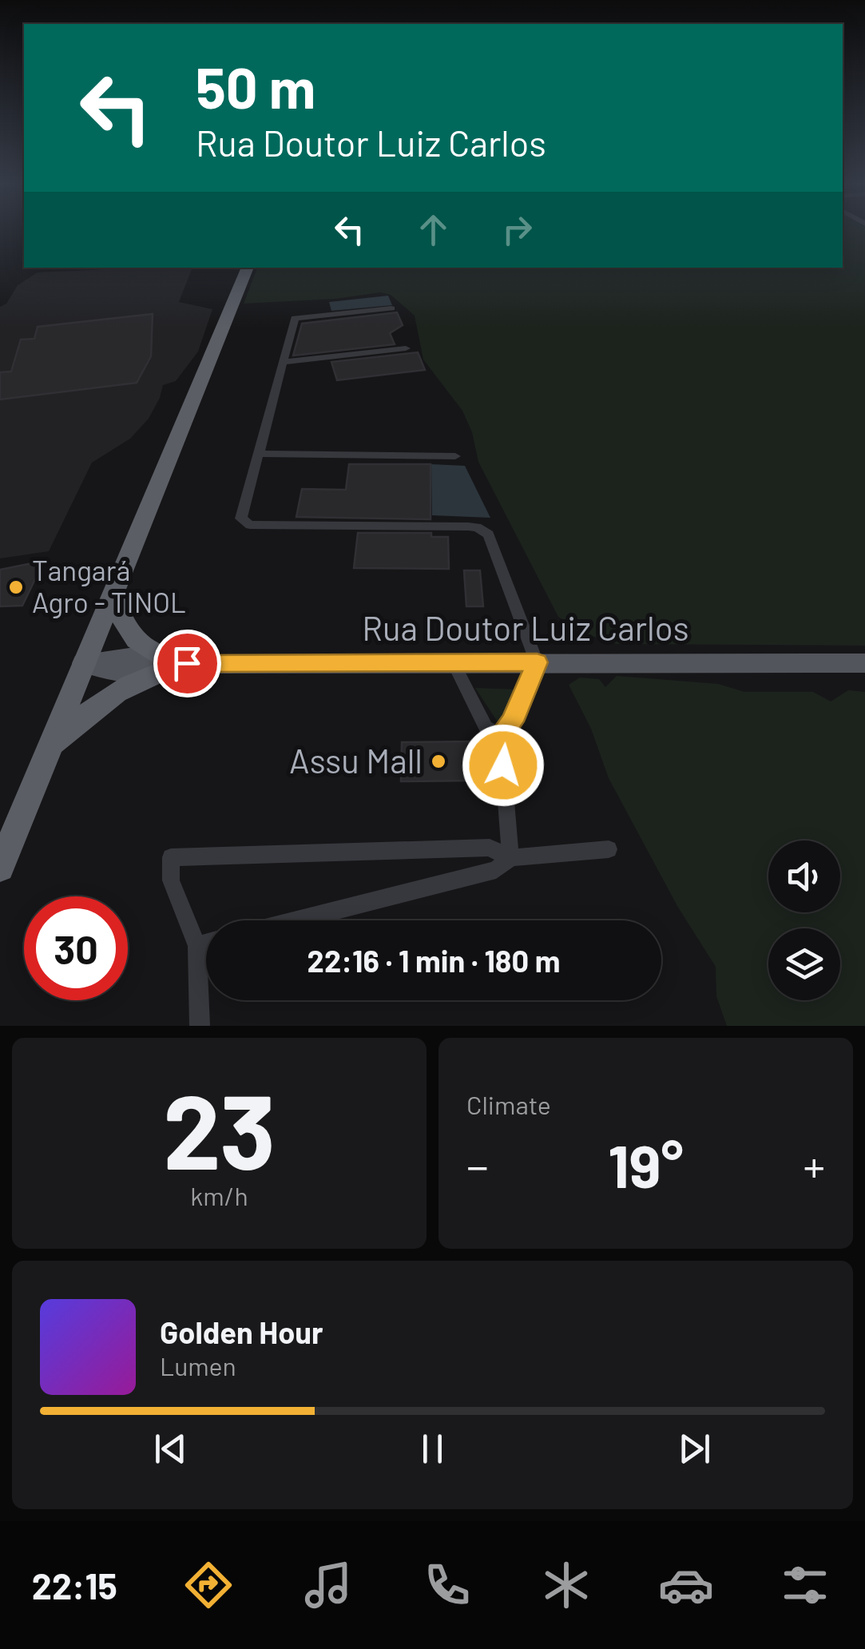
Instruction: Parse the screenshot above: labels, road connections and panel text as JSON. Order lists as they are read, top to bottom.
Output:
{
  "streets": {
    "main road": ["Rua Doutor Luiz Carlos"]
  },
  "places": ["Tangará Agro - TINOL", "Assu Mall"],
  "page": {
    "turn": ["50 m", "Rua Doutor Luiz Carlos"],
    "limit": "30",
    "trip": "22:16 · 1 min · 180 m",
    "tile": [
      ["23", "km/h"],
      "Climate"
    ],
    "heat": ["−", "19°", "+"],
    "song": ["Golden Hour", "Lumen"],
    "tabs": "22:15"
  }
}
